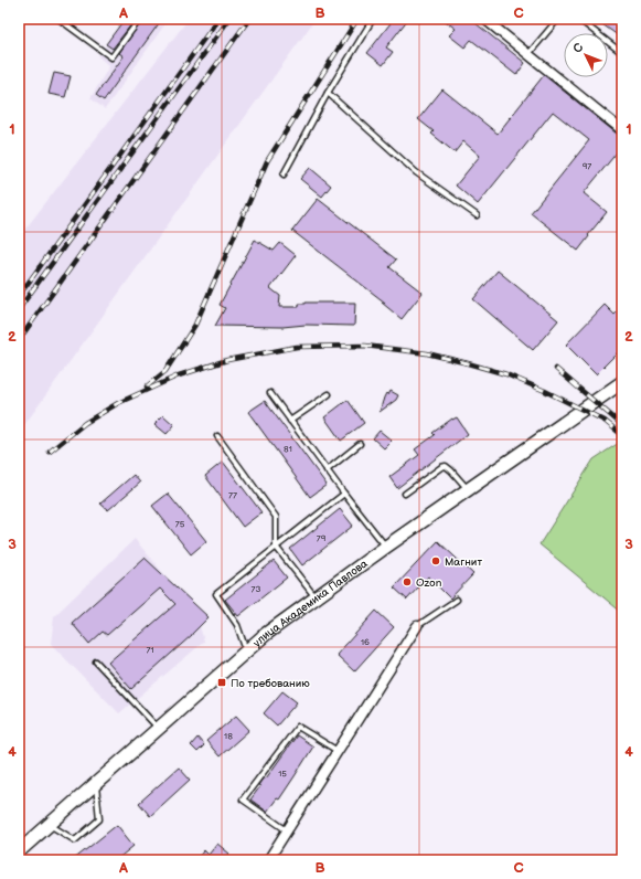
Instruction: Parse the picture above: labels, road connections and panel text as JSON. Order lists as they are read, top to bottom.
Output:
{
  "streets": {
    "street": ["улица Академика Павлова"]
  },
  "places": {
    "other": ["Магнит", "Ozon"],
    "transit": ["По требованию"]
  },
  "house_numbers": [
    "97",
    "81",
    "77",
    "75",
    "79",
    "73",
    "16",
    "71",
    "18",
    "15"
  ],
  "north": "top left",
  "grid": {
    "columns": ["A", "B", "C"],
    "rows": [
      "1",
      "2",
      "3",
      "4"
    ]
  }
}
